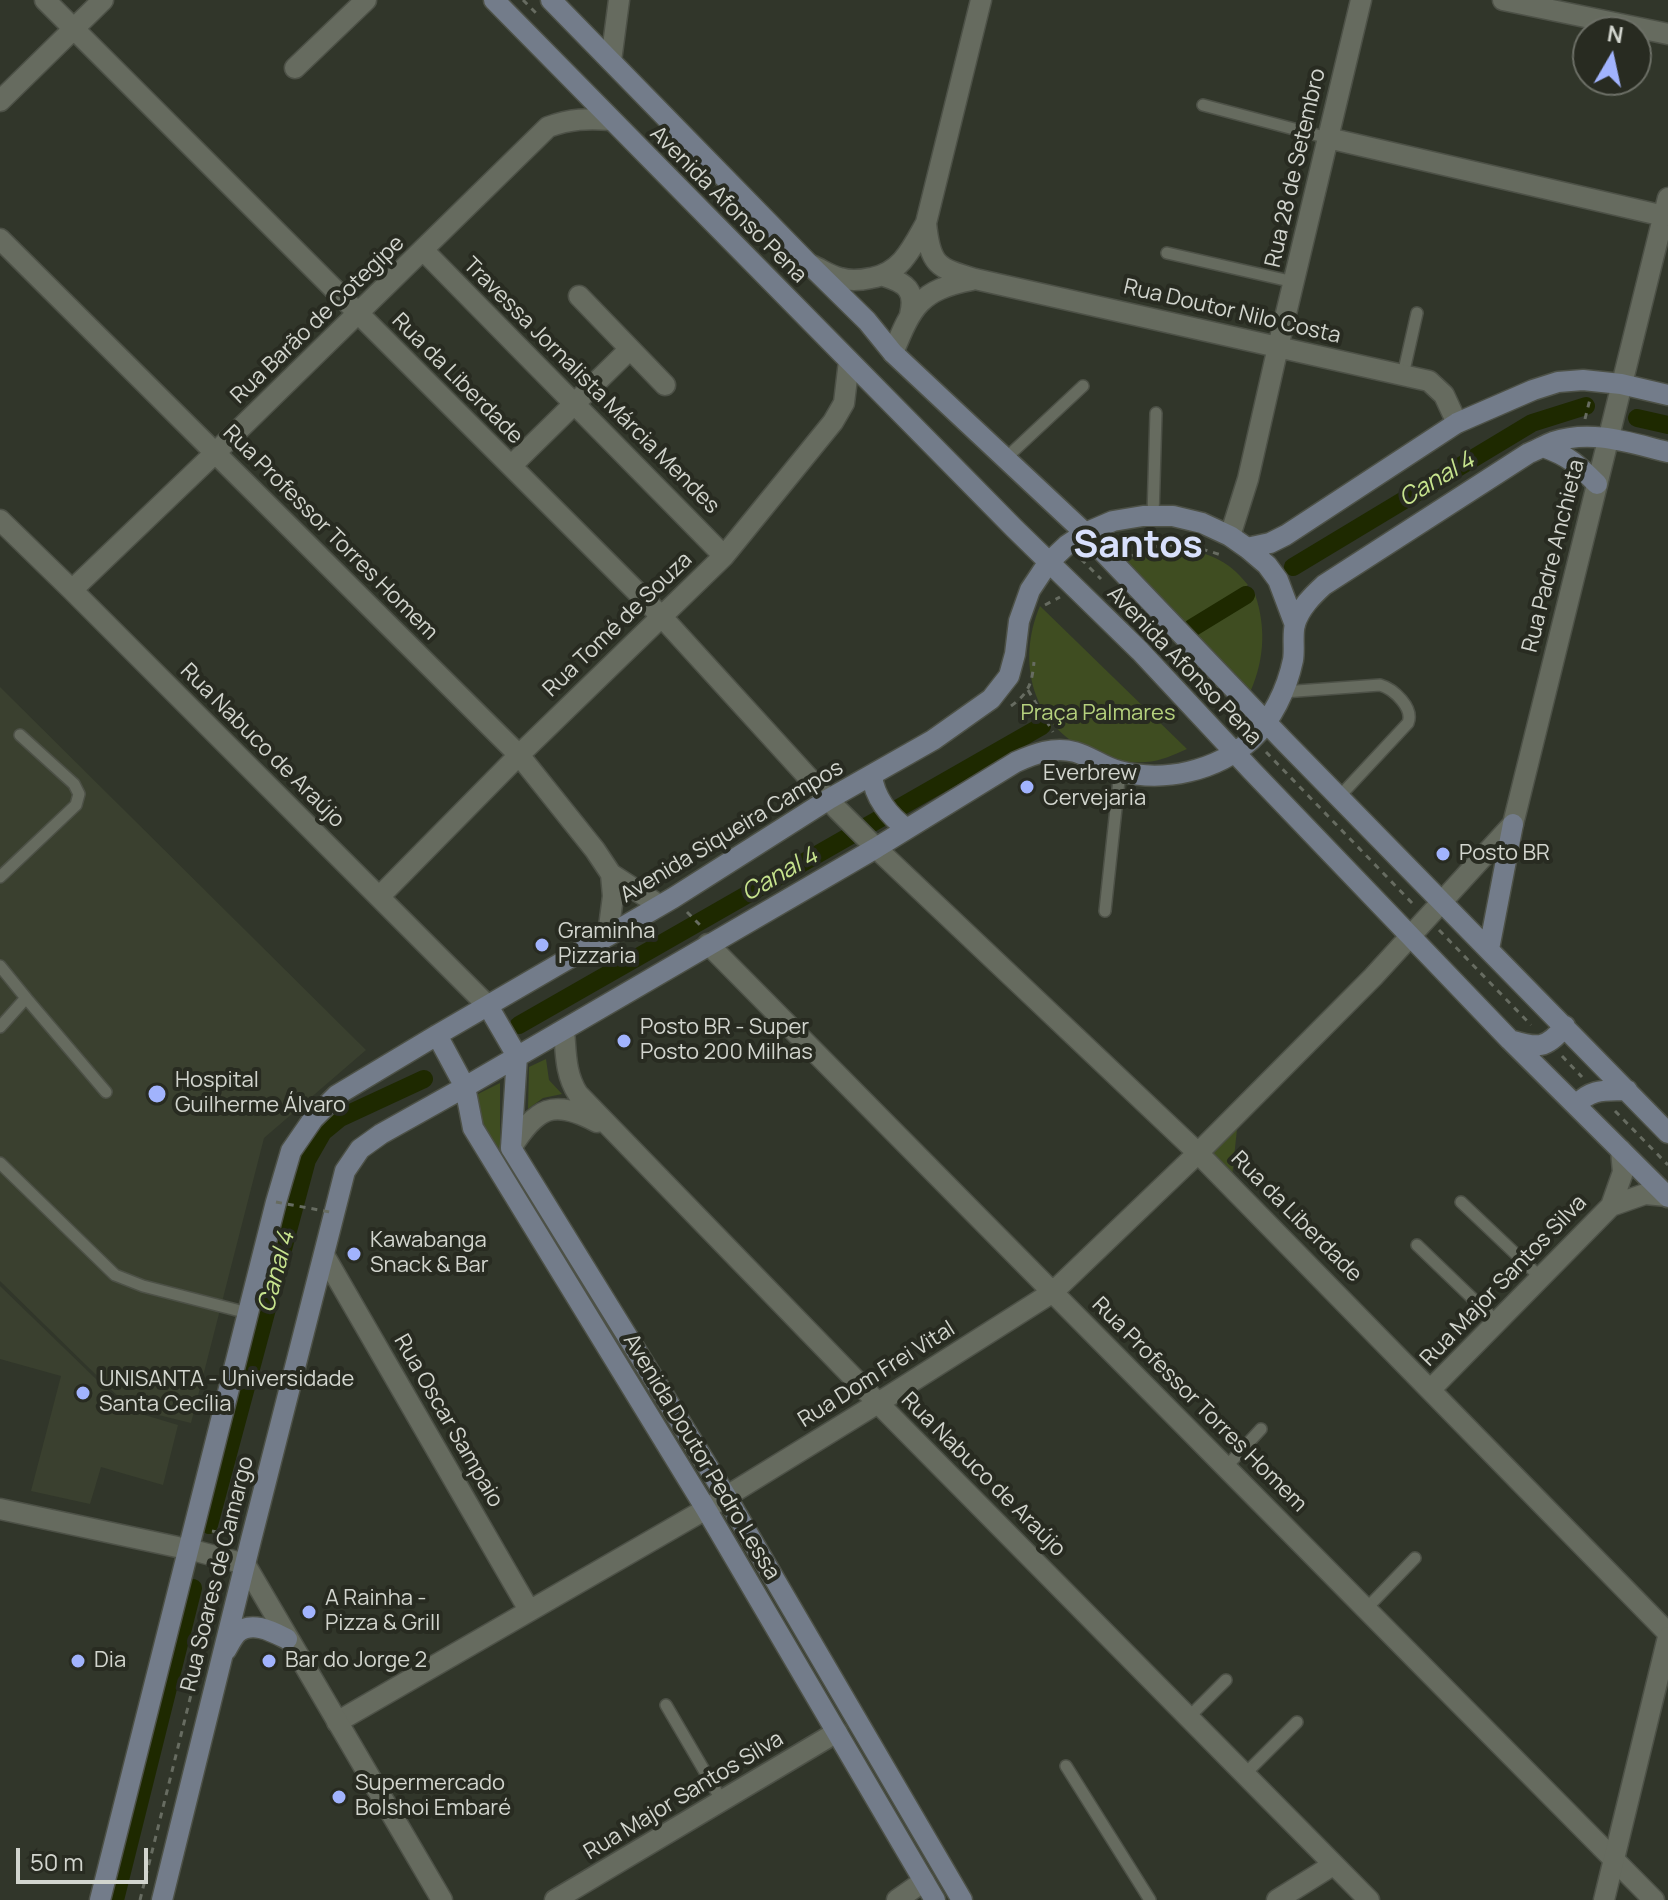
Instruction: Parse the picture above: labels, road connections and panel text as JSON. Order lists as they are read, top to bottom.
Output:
{
  "streets": {
    "main road": [
      "Avenida Afonso Pena",
      "Avenida Siqueira Campos",
      "Avenida Doutor Pedro Lessa",
      "Rua Soares de Camargo"
    ],
    "street": [
      "Rua 28 de Setembro",
      "Rua Doutor Nilo Costa",
      "Rua Barão de Cotegipe",
      "Rua da Liberdade",
      "Travessa Jornalista Márcia Mendes",
      "Rua Professor Torres Homem",
      "Rua Padre Anchieta",
      "Rua Tomé de Souza",
      "Rua Nabuco de Araújo",
      "Rua Major Santos Silva",
      "Rua Dom Frei Vital",
      "Rua Oscar Sampaio"
    ]
  },
  "crossings": [
    ["Rua 28 de Setembro", "Rua Doutor Nilo Costa"],
    ["Rua 28 de Setembro", "Avenida Siqueira Campos"],
    ["Avenida Afonso Pena", "Rua Barão de Cotegipe"],
    ["Avenida Afonso Pena", "Rua Padre Anchieta"],
    ["Avenida Afonso Pena", "Rua Tomé de Souza"],
    ["Avenida Afonso Pena", "Avenida Siqueira Campos"],
    ["Avenida Afonso Pena", "Rua Major Santos Silva"],
    ["Avenida Afonso Pena", "Rua Dom Frei Vital"],
    ["Rua Barão de Cotegipe", "Rua da Liberdade"],
    ["Rua Barão de Cotegipe", "Travessa Jornalista Márcia Mendes"],
    ["Rua Barão de Cotegipe", "Rua Professor Torres Homem"],
    ["Rua Barão de Cotegipe", "Rua Nabuco de Araújo"],
    ["Rua da Liberdade", "Rua Tomé de Souza"],
    ["Rua da Liberdade", "Avenida Siqueira Campos"],
    ["Rua da Liberdade", "Rua Major Santos Silva"],
    ["Rua da Liberdade", "Rua Dom Frei Vital"],
    ["Travessa Jornalista Márcia Mendes", "Rua Tomé de Souza"],
    ["Rua Professor Torres Homem", "Rua Tomé de Souza"],
    ["Rua Professor Torres Homem", "Avenida Siqueira Campos"],
    ["Rua Professor Torres Homem", "Rua Dom Frei Vital"],
    ["Rua Padre Anchieta", "Rua Dom Frei Vital"],
    ["Rua Tomé de Souza", "Rua Nabuco de Araújo"],
    ["Rua Nabuco de Araújo", "Avenida Siqueira Campos"],
    ["Rua Nabuco de Araújo", "Rua Dom Frei Vital"],
    ["Avenida Siqueira Campos", "Avenida Doutor Pedro Lessa"],
    ["Rua Major Santos Silva", "Avenida Doutor Pedro Lessa"],
    ["Rua Dom Frei Vital", "Rua Oscar Sampaio"],
    ["Rua Dom Frei Vital", "Avenida Doutor Pedro Lessa"],
    ["Rua Oscar Sampaio", "Rua Soares de Camargo"],
    ["Avenida Doutor Pedro Lessa", "Rua Soares de Camargo"]
  ],
  "districts": ["Santos"],
  "water": ["Canal 4"],
  "parks": ["Praça Palmares"],
  "places": [
    "Everbrew Cervejaria",
    "Posto BR",
    "Graminha Pizzaria",
    "Posto BR - Super Posto 200 Milhas",
    "Hospital Guilherme Álvaro",
    "Kawabanga Snack & Bar",
    "UNISANTA - Universidade Santa Cecília",
    "A Rainha - Pizza & Grill",
    "Dia",
    "Bar do Jorge 2",
    "Supermercado Bolshoi Embaré"
  ],
  "scale_bar": "50 m",
  "north": "top"
}
